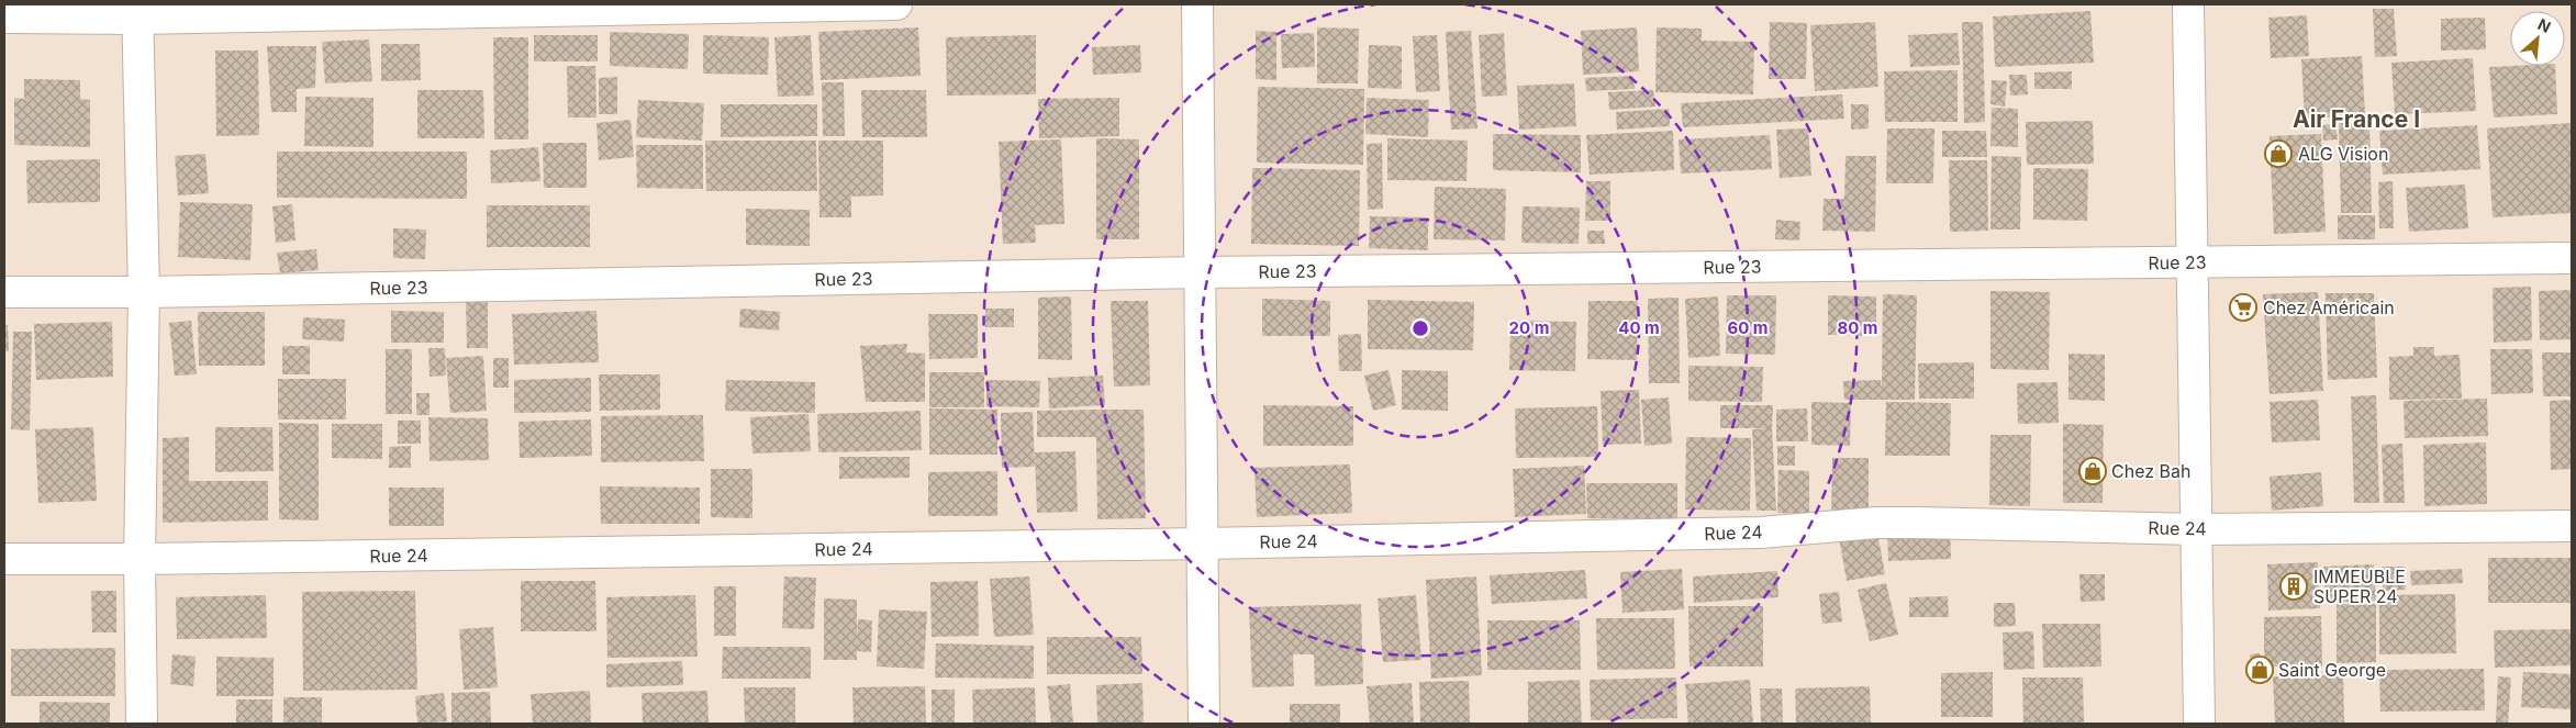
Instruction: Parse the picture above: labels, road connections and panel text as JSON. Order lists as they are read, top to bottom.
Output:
{
  "streets": {
    "street": ["Rue 23", "Rue 24"]
  },
  "districts": ["Air France I"],
  "places": {
    "shop": ["ALG Vision", "Chez Bah", "Saint George"],
    "supermarket": ["Chez Américain"],
    "building": ["IMMEUBLE SUPER 24"]
  },
  "north": "top right",
  "rings": [
    "20 m",
    "40 m",
    "60 m",
    "80 m"
  ]
}
